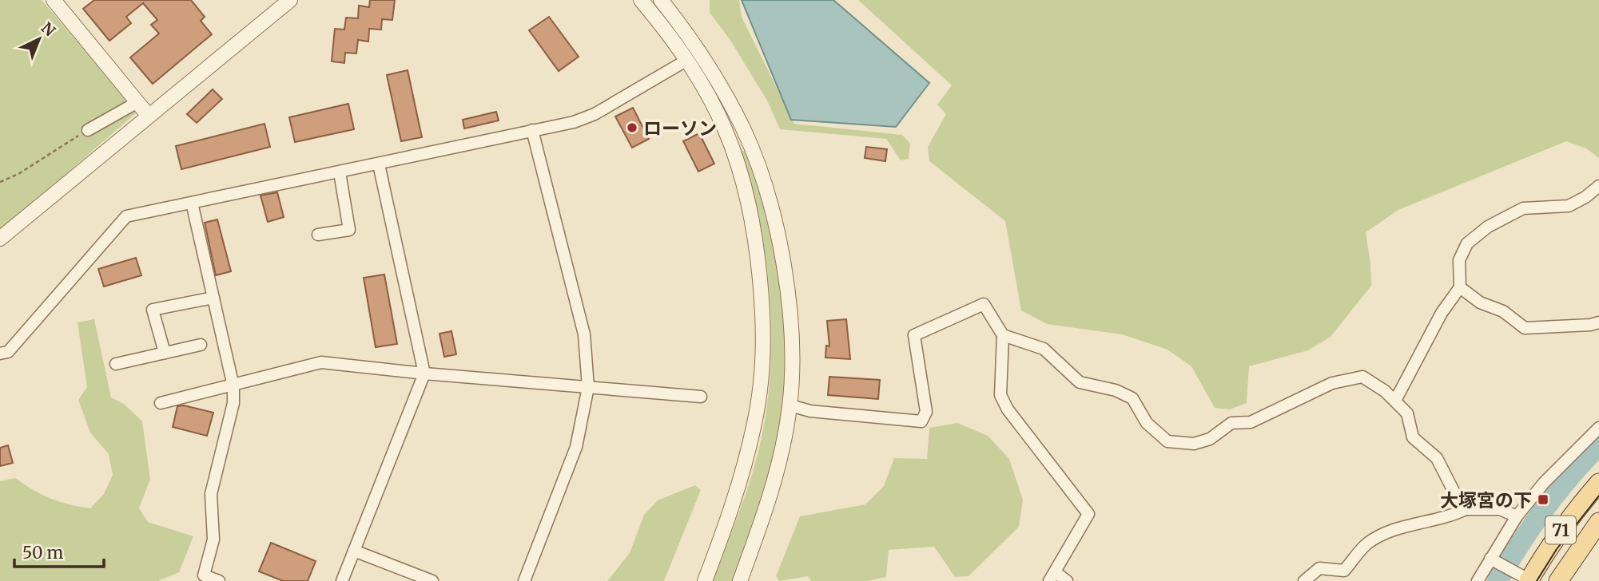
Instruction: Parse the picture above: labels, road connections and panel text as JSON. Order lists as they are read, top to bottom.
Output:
{
  "streets": {
    "main road": ["71"]
  },
  "places": {
    "other": ["ローソン"],
    "transit": ["大塚宮の下"]
  },
  "scale_bar": "50 m",
  "north": "top right"
}
